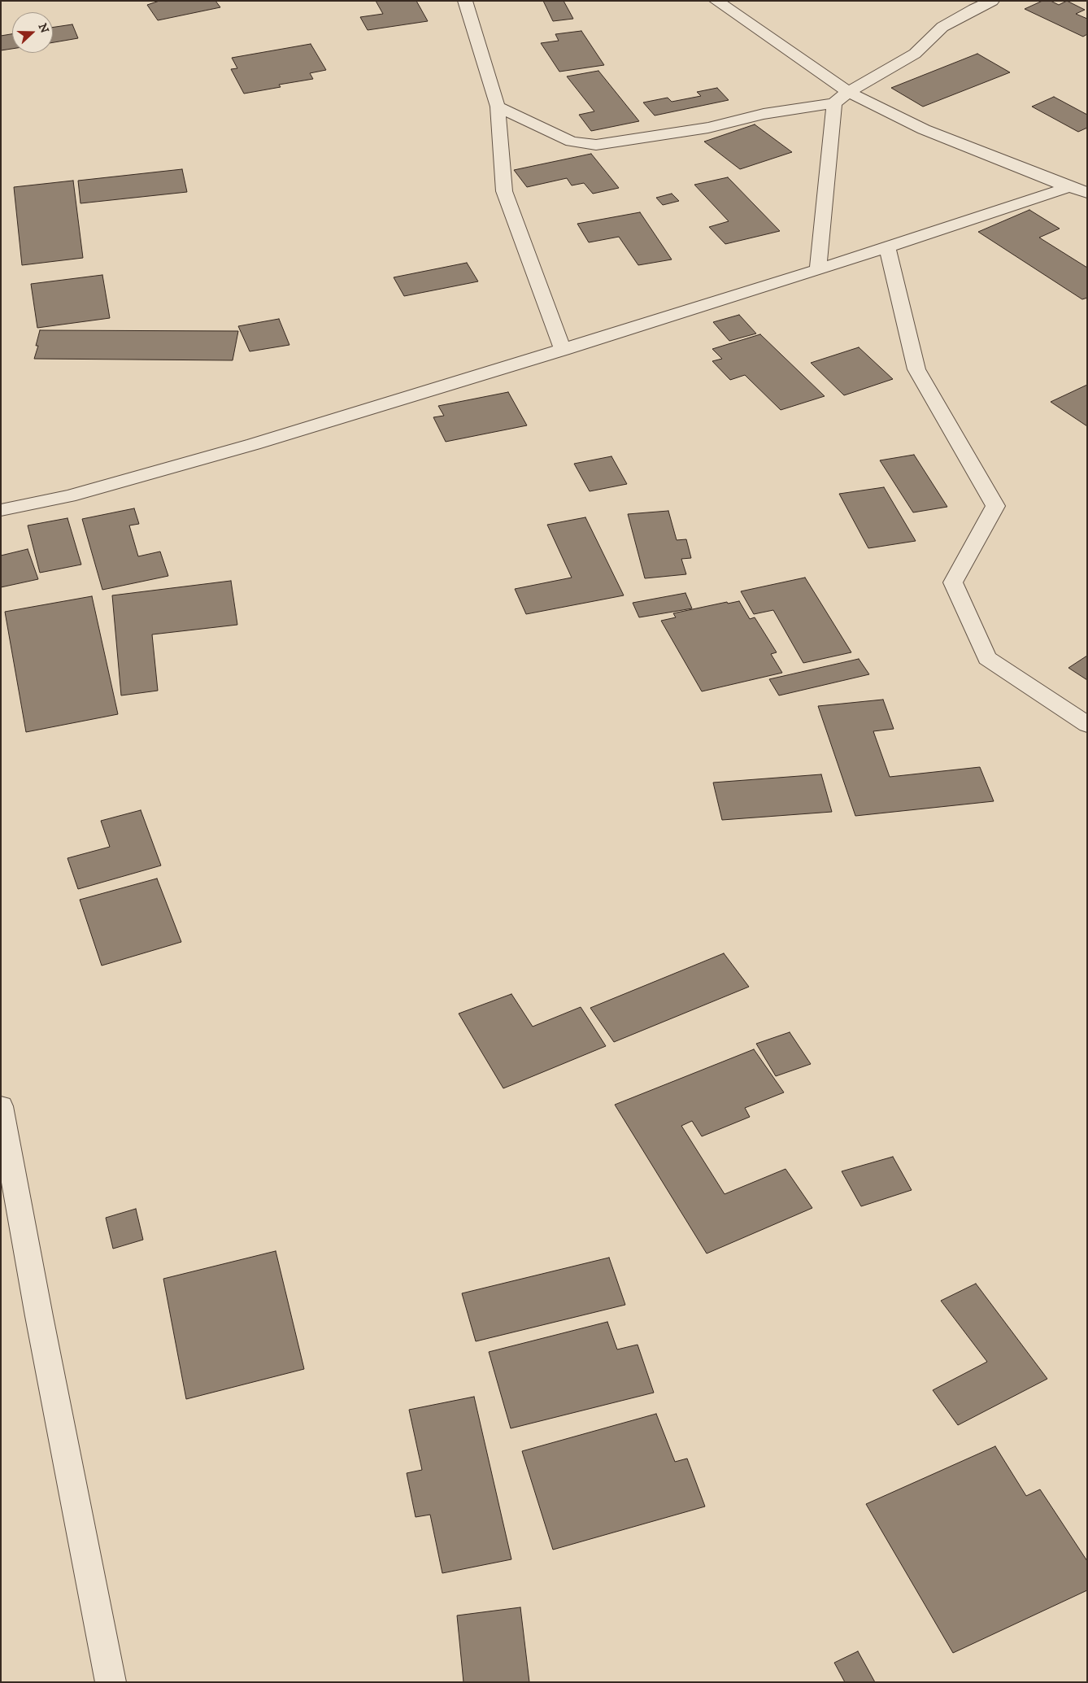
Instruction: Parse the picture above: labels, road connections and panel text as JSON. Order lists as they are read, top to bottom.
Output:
{
  "north": "right"
}
